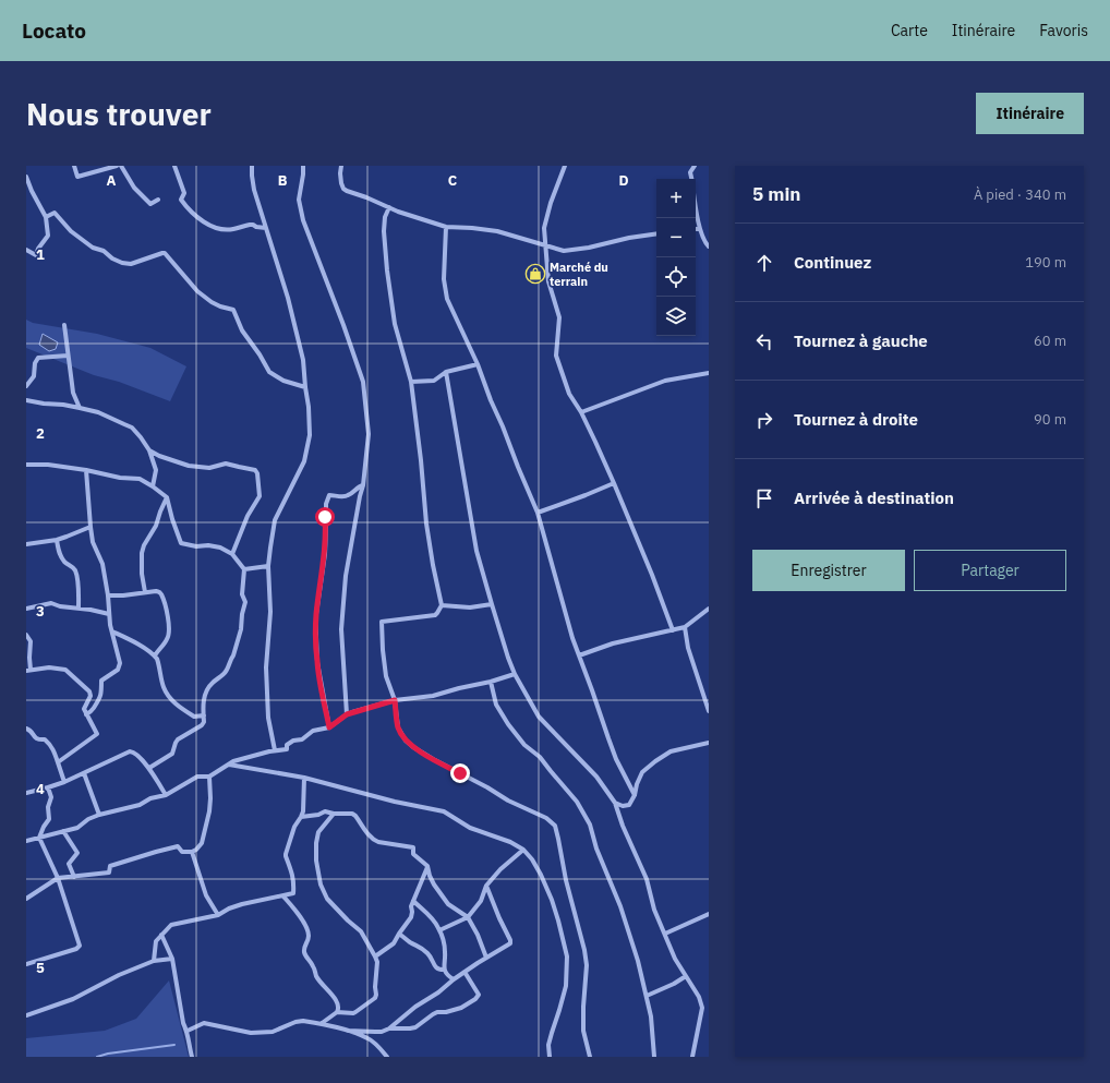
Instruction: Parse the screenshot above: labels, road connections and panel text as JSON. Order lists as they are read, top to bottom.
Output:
{
  "places": {
    "shop": ["Marché du terrain"]
  },
  "page": {
    "header": "Locato",
    "nav": ["Carte", "Itinéraire", "Favoris"],
    "buttons": [
      "Itinéraire",
      ["Enregistrer", "Partager"]
    ],
    "title": "Nous trouver",
    "heading": ["5 min", "À pied · 340 m"],
    "map_buttons": ["+", "−"],
    "list": [
      ["Continuez", "190 m"],
      ["Tournez à gauche", "60 m"],
      ["Tournez à droite", "90 m"],
      "Arrivée à destination"
    ]
  },
  "grid": {
    "columns": [
      "A",
      "B",
      "C",
      "D"
    ],
    "rows": [
      "1",
      "2",
      "3",
      "4",
      "5"
    ]
  }
}
